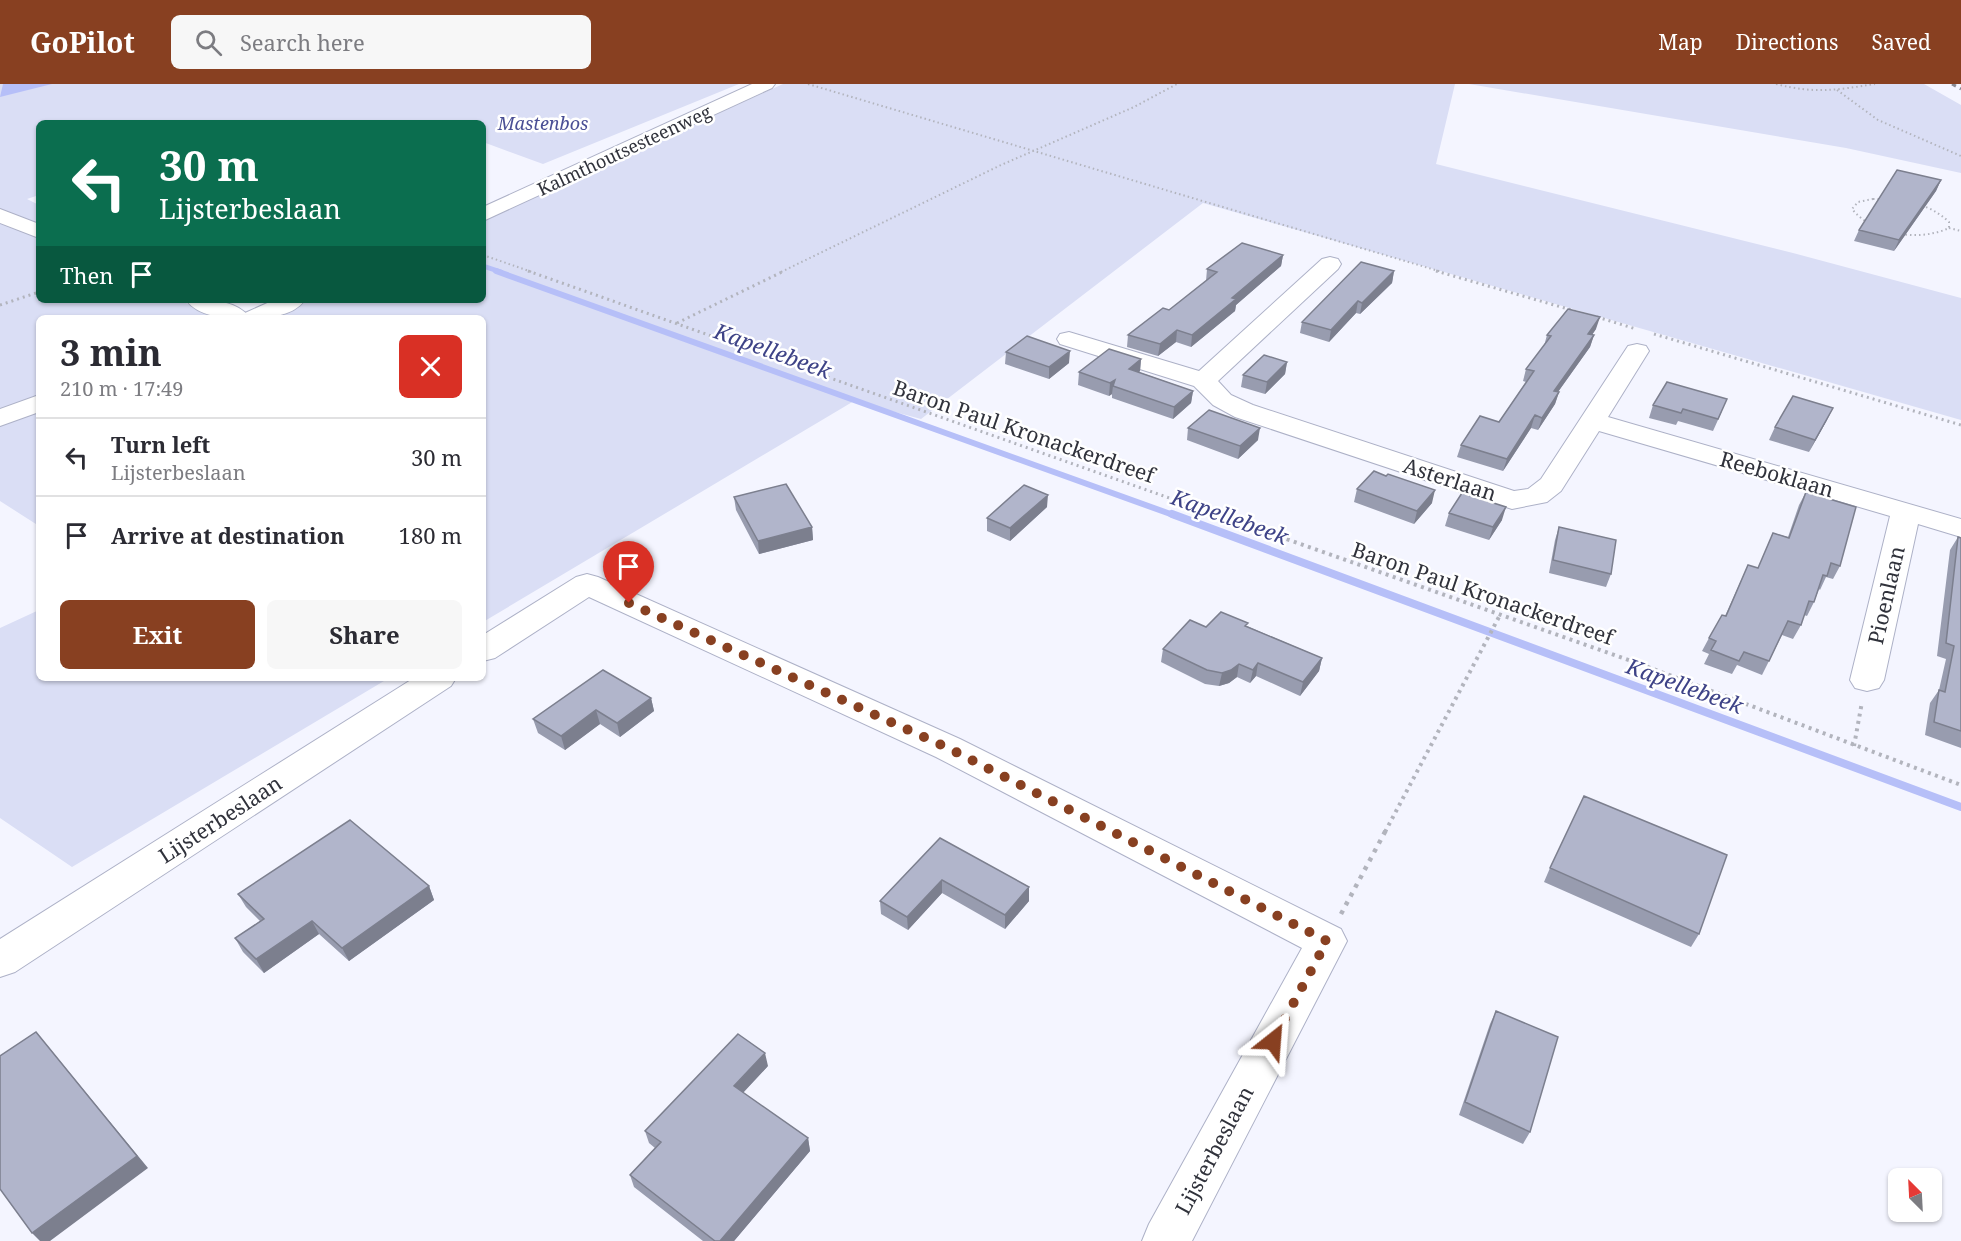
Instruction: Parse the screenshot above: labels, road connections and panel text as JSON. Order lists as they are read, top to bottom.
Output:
{
  "streets": {
    "street": [
      "Kalmthoutsesteenweg",
      "Reeboklaan",
      "Asterlaan",
      "Pioenlaan",
      "Lijsterbeslaan"
    ],
    "path": ["Baron Paul Kronackerdreef"]
  },
  "crossings": [
    ["Reeboklaan", "Asterlaan"],
    ["Reeboklaan", "Pioenlaan"]
  ],
  "water": ["Kapellebeek"],
  "parks": ["Mastenbos"],
  "north": "top left",
  "page": {
    "header": "GoPilot",
    "search": "Search here",
    "nav": ["Map", "Directions", "Saved"],
    "turn": ["30 m", "Lijsterbeslaan"],
    "then": "Then",
    "heading": ["3 min", "210 m · 17:49"],
    "list": [
      {
        "name": "Turn left",
        "note": "Lijsterbeslaan",
        "value": "30 m"
      },
      {
        "name": "Arrive at destination",
        "value": "180 m"
      }
    ],
    "buttons": ["Exit", "Share"]
  }
}
